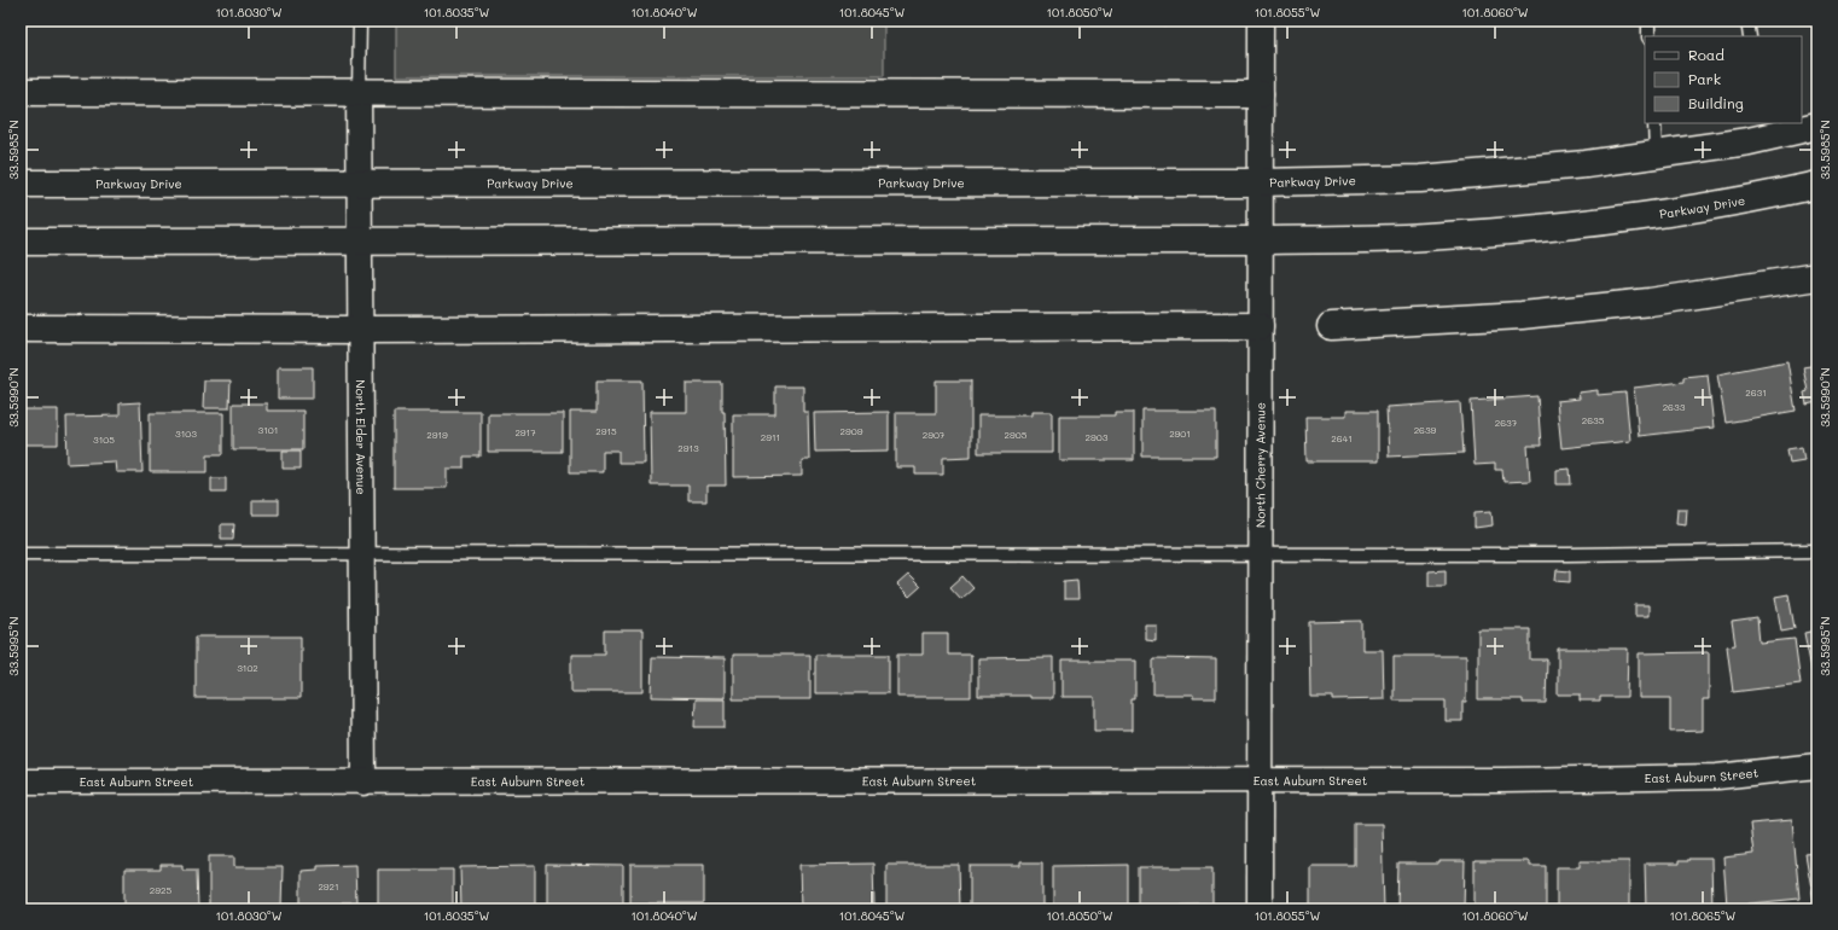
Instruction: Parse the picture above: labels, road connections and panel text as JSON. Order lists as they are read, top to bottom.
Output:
{
  "streets": {
    "main road": ["Parkway Drive"],
    "street": ["North Elder Avenue", "North Cherry Avenue", "East Auburn Street"]
  },
  "crossings": [
    ["Parkway Drive", "North Elder Avenue"],
    ["Parkway Drive", "North Cherry Avenue"],
    ["North Elder Avenue", "East Auburn Street"],
    ["North Cherry Avenue", "East Auburn Street"]
  ],
  "house_numbers": [
    "2631",
    "2633",
    "2635",
    "2637",
    "3101",
    "2639",
    "2915",
    "2909",
    "2917",
    "3103",
    "2901",
    "2919",
    "2907",
    "2905",
    "2911",
    "2903",
    "2641",
    "3105",
    "2913",
    "3102",
    "2921",
    "2925"
  ],
  "legend": ["Road", "Park", "Building"],
  "coordinates": [
    "101.8030°W",
    "101.8035°W",
    "101.8040°W",
    "101.8045°W",
    "101.8050°W",
    "101.8055°W",
    "101.8060°W",
    "33.5985°N",
    "33.5990°N",
    "33.5995°N",
    "101.8065°W"
  ]
}
